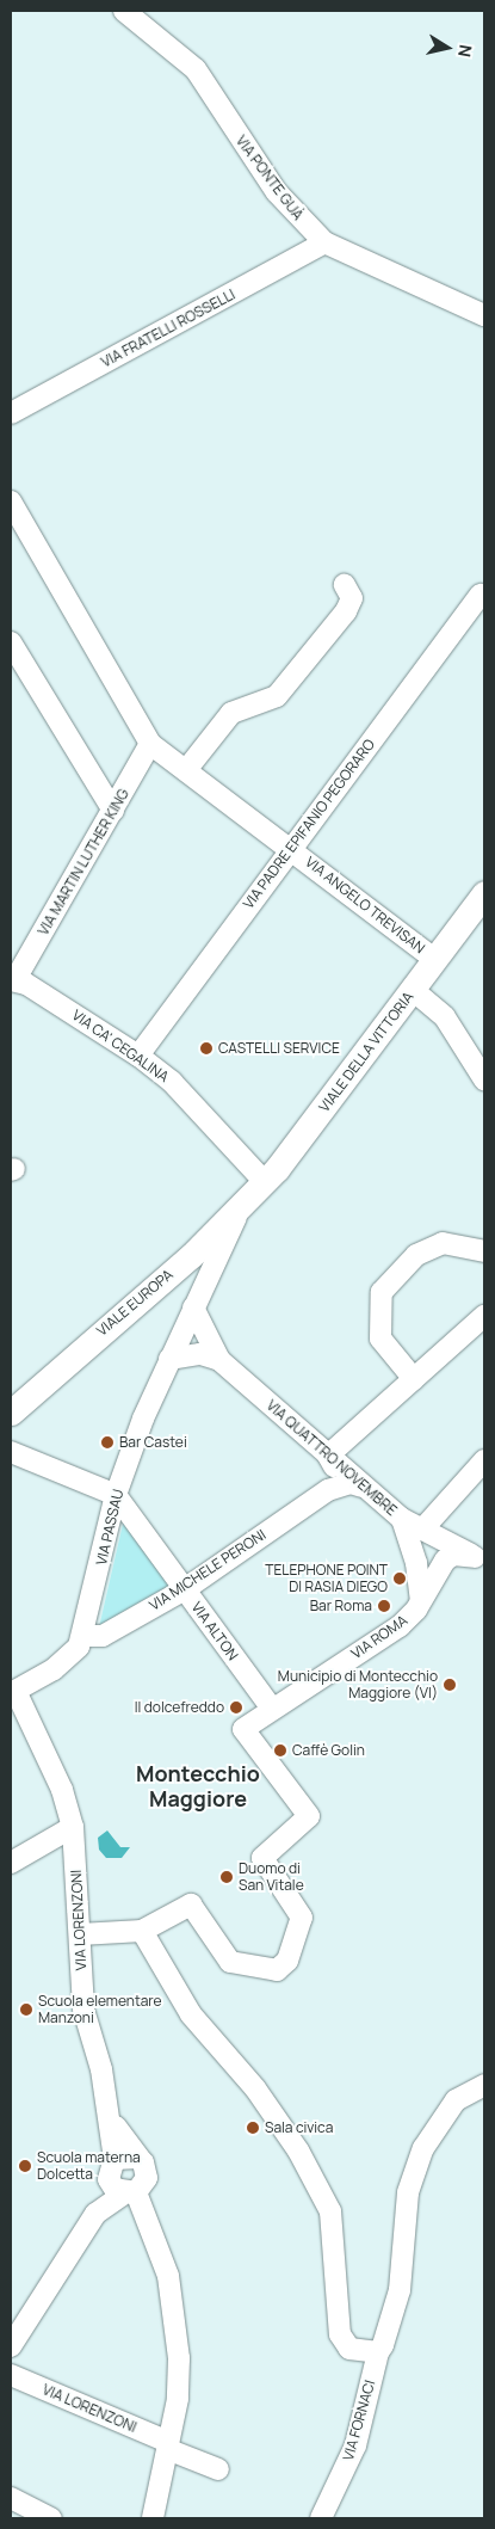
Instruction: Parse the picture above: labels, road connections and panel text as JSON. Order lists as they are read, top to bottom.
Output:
{
  "streets": {
    "main road": ["VIALE DELLA VITTORIA", "VIALE EUROPA"],
    "street": [
      "VIA PONTE GUÀ",
      "VIA FRATELLI ROSSELLI",
      "VIA PADRE EPIFANIO PEGORARO",
      "VIA MARTIN LUTHER KING",
      "VIA ANGELO TREVISAN",
      "VIA CA' CEGALINA",
      "VIA QUATTRO NOVEMBRE",
      "VIA PASSAU",
      "VIA MICHELE PERONI",
      "VIA ALTON",
      "VIA ROMA",
      "VIA LORENZONI",
      "VIA FORNACI"
    ]
  },
  "crossings": [
    ["VIA PONTE GUÀ", "VIA FRATELLI ROSSELLI"],
    ["VIA PADRE EPIFANIO PEGORARO", "VIA ANGELO TREVISAN"],
    ["VIA PADRE EPIFANIO PEGORARO", "VIA CA' CEGALINA"],
    ["VIA MARTIN LUTHER KING", "VIA ANGELO TREVISAN"],
    ["VIA MARTIN LUTHER KING", "VIA CA' CEGALINA"],
    ["VIA ANGELO TREVISAN", "VIALE DELLA VITTORIA"],
    ["VIA CA' CEGALINA", "VIALE DELLA VITTORIA"],
    ["VIALE DELLA VITTORIA", "VIALE EUROPA"],
    ["VIALE DELLA VITTORIA", "VIA PASSAU"],
    ["VIALE EUROPA", "VIA PASSAU"],
    ["VIA QUATTRO NOVEMBRE", "VIA PASSAU"],
    ["VIA QUATTRO NOVEMBRE", "VIA MICHELE PERONI"],
    ["VIA QUATTRO NOVEMBRE", "VIA ROMA"],
    ["VIA PASSAU", "VIA MICHELE PERONI"],
    ["VIA PASSAU", "VIA ALTON"],
    ["VIA PASSAU", "VIA LORENZONI"],
    ["VIA MICHELE PERONI", "VIA ALTON"],
    ["VIA ALTON", "VIA ROMA"]
  ],
  "districts": ["Montecchio Maggiore"],
  "places": [
    "CASTELLI SERVICE",
    "Bar Castei",
    "TELEPHONE POINT DI RASIA DIEGO",
    "Bar Roma",
    "Municipio di Montecchio Maggiore (VI)",
    "Il dolcefreddo",
    "Caffè Golin",
    "Duomo di San Vitale",
    "Scuola elementare Manzoni",
    "Sala civica",
    "Scuola materna Dolcetta"
  ],
  "north": "right"
}
